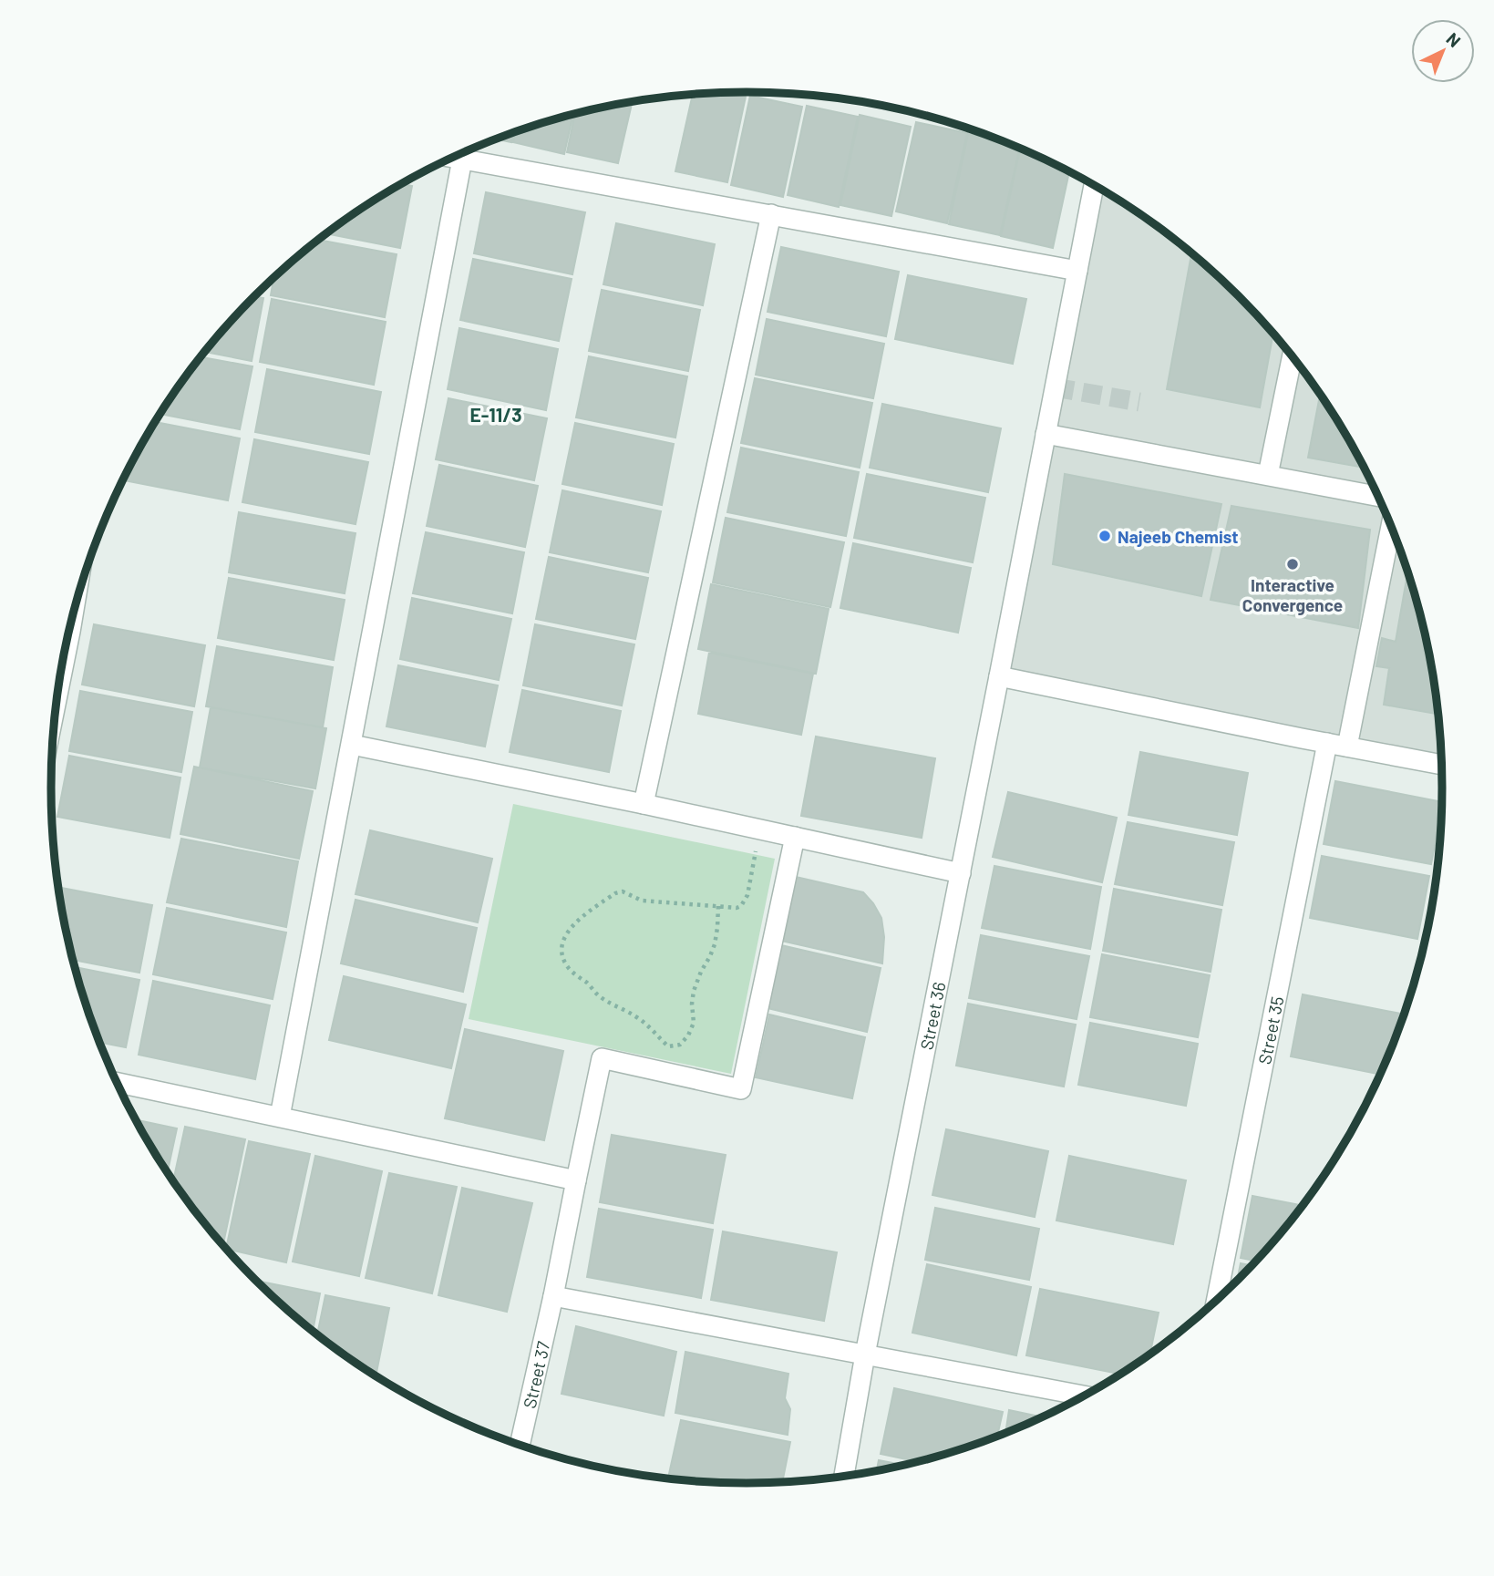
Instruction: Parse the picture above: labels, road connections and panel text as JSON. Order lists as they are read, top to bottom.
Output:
{
  "streets": {
    "street": ["Street 36", "Street 35", "Street 37"]
  },
  "districts": ["E-11/3"],
  "places": ["Najeeb Chemist", "Interactive Convergence"],
  "north": "top right"
}
